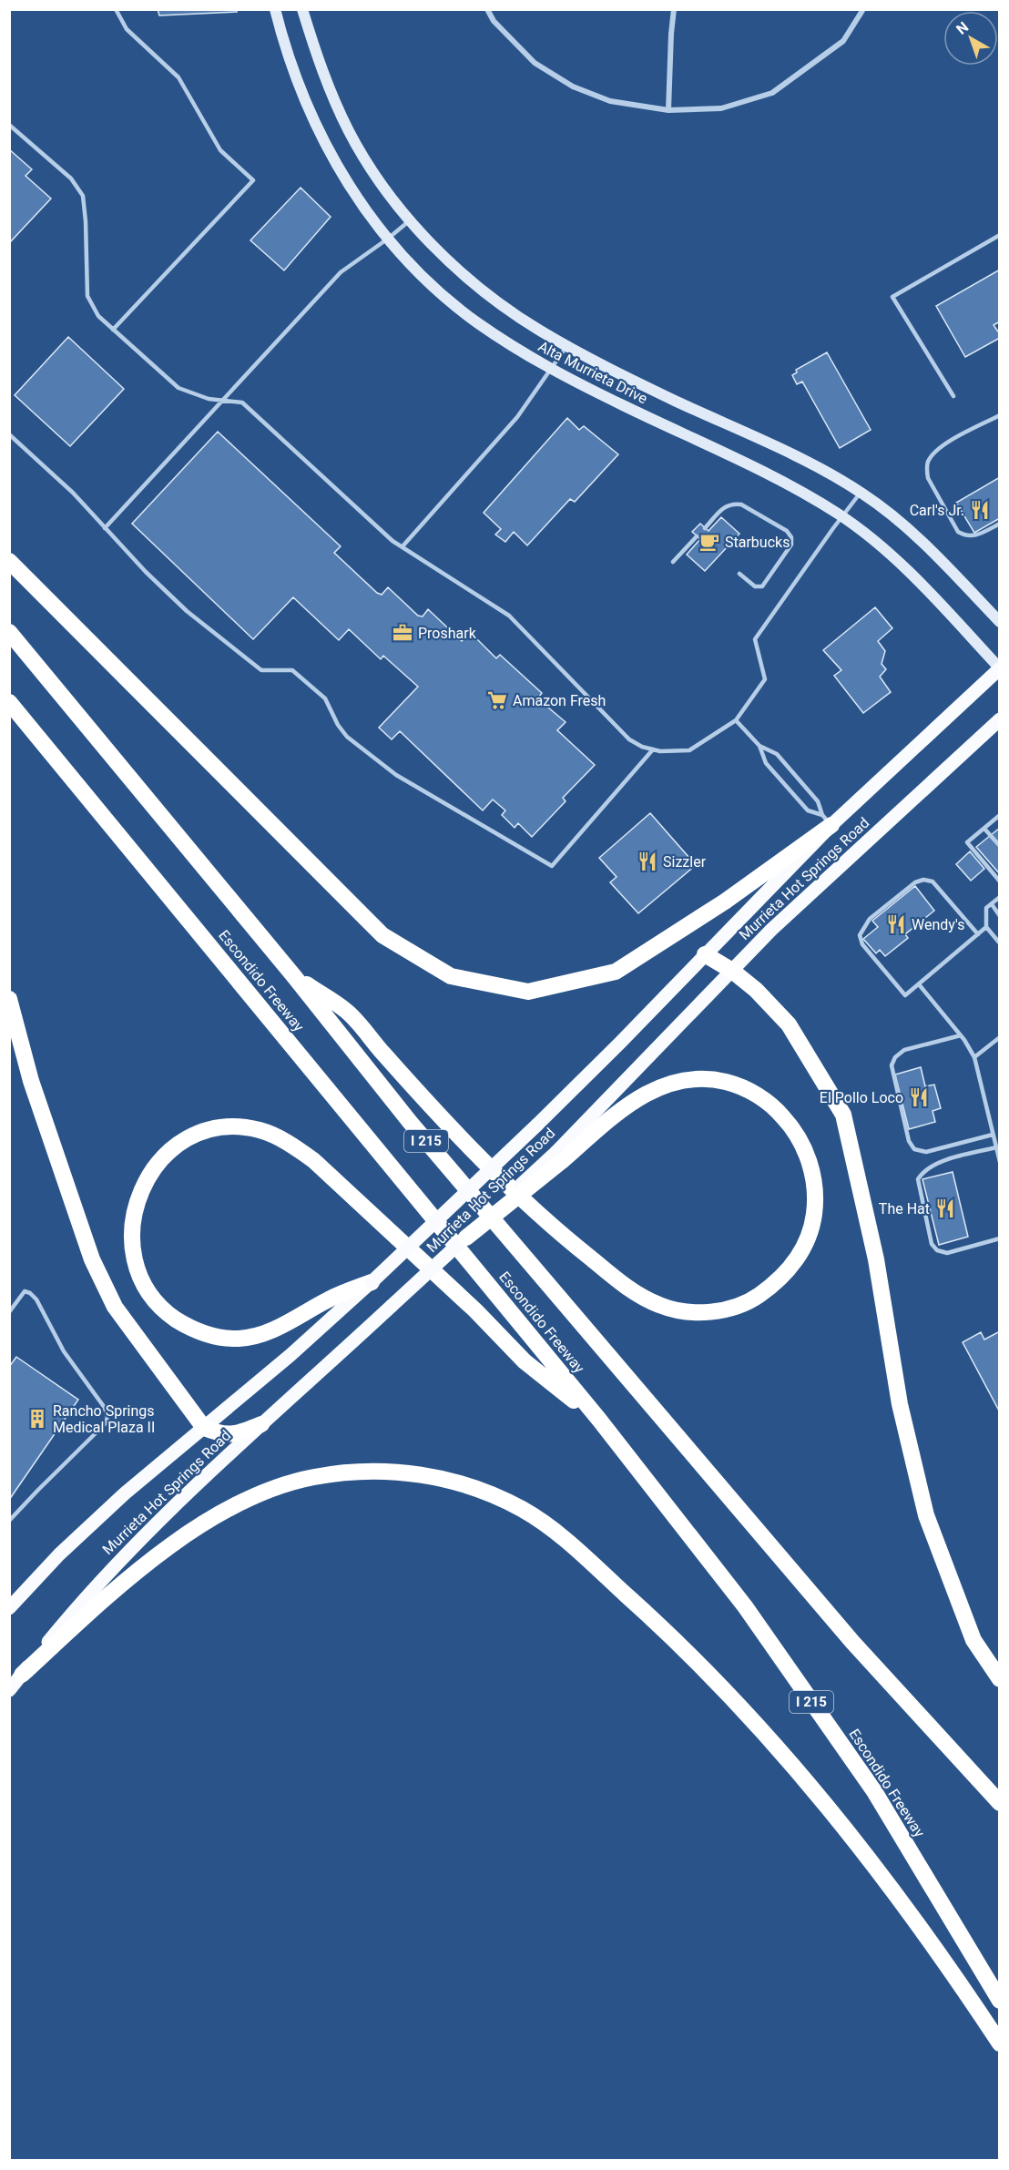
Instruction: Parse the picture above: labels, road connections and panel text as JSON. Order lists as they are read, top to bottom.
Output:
{
  "streets": {
    "highway": ["Escondido Freeway", "I 215"],
    "main road": ["Murrieta Hot Springs Road"],
    "street": ["Alta Murrieta Drive"]
  },
  "crossings": [
    ["Alta Murrieta Drive", "Murrieta Hot Springs Road"]
  ],
  "places": {
    "restaurant": [
      "Carl's Jr.",
      "Sizzler",
      "Wendy's",
      "El Pollo Loco",
      "The Hat"
    ],
    "cafe": ["Starbucks"],
    "office": ["Proshark"],
    "supermarket": ["Amazon Fresh"],
    "building": ["Rancho Springs Medical Plaza II"]
  },
  "north": "top left"
}
